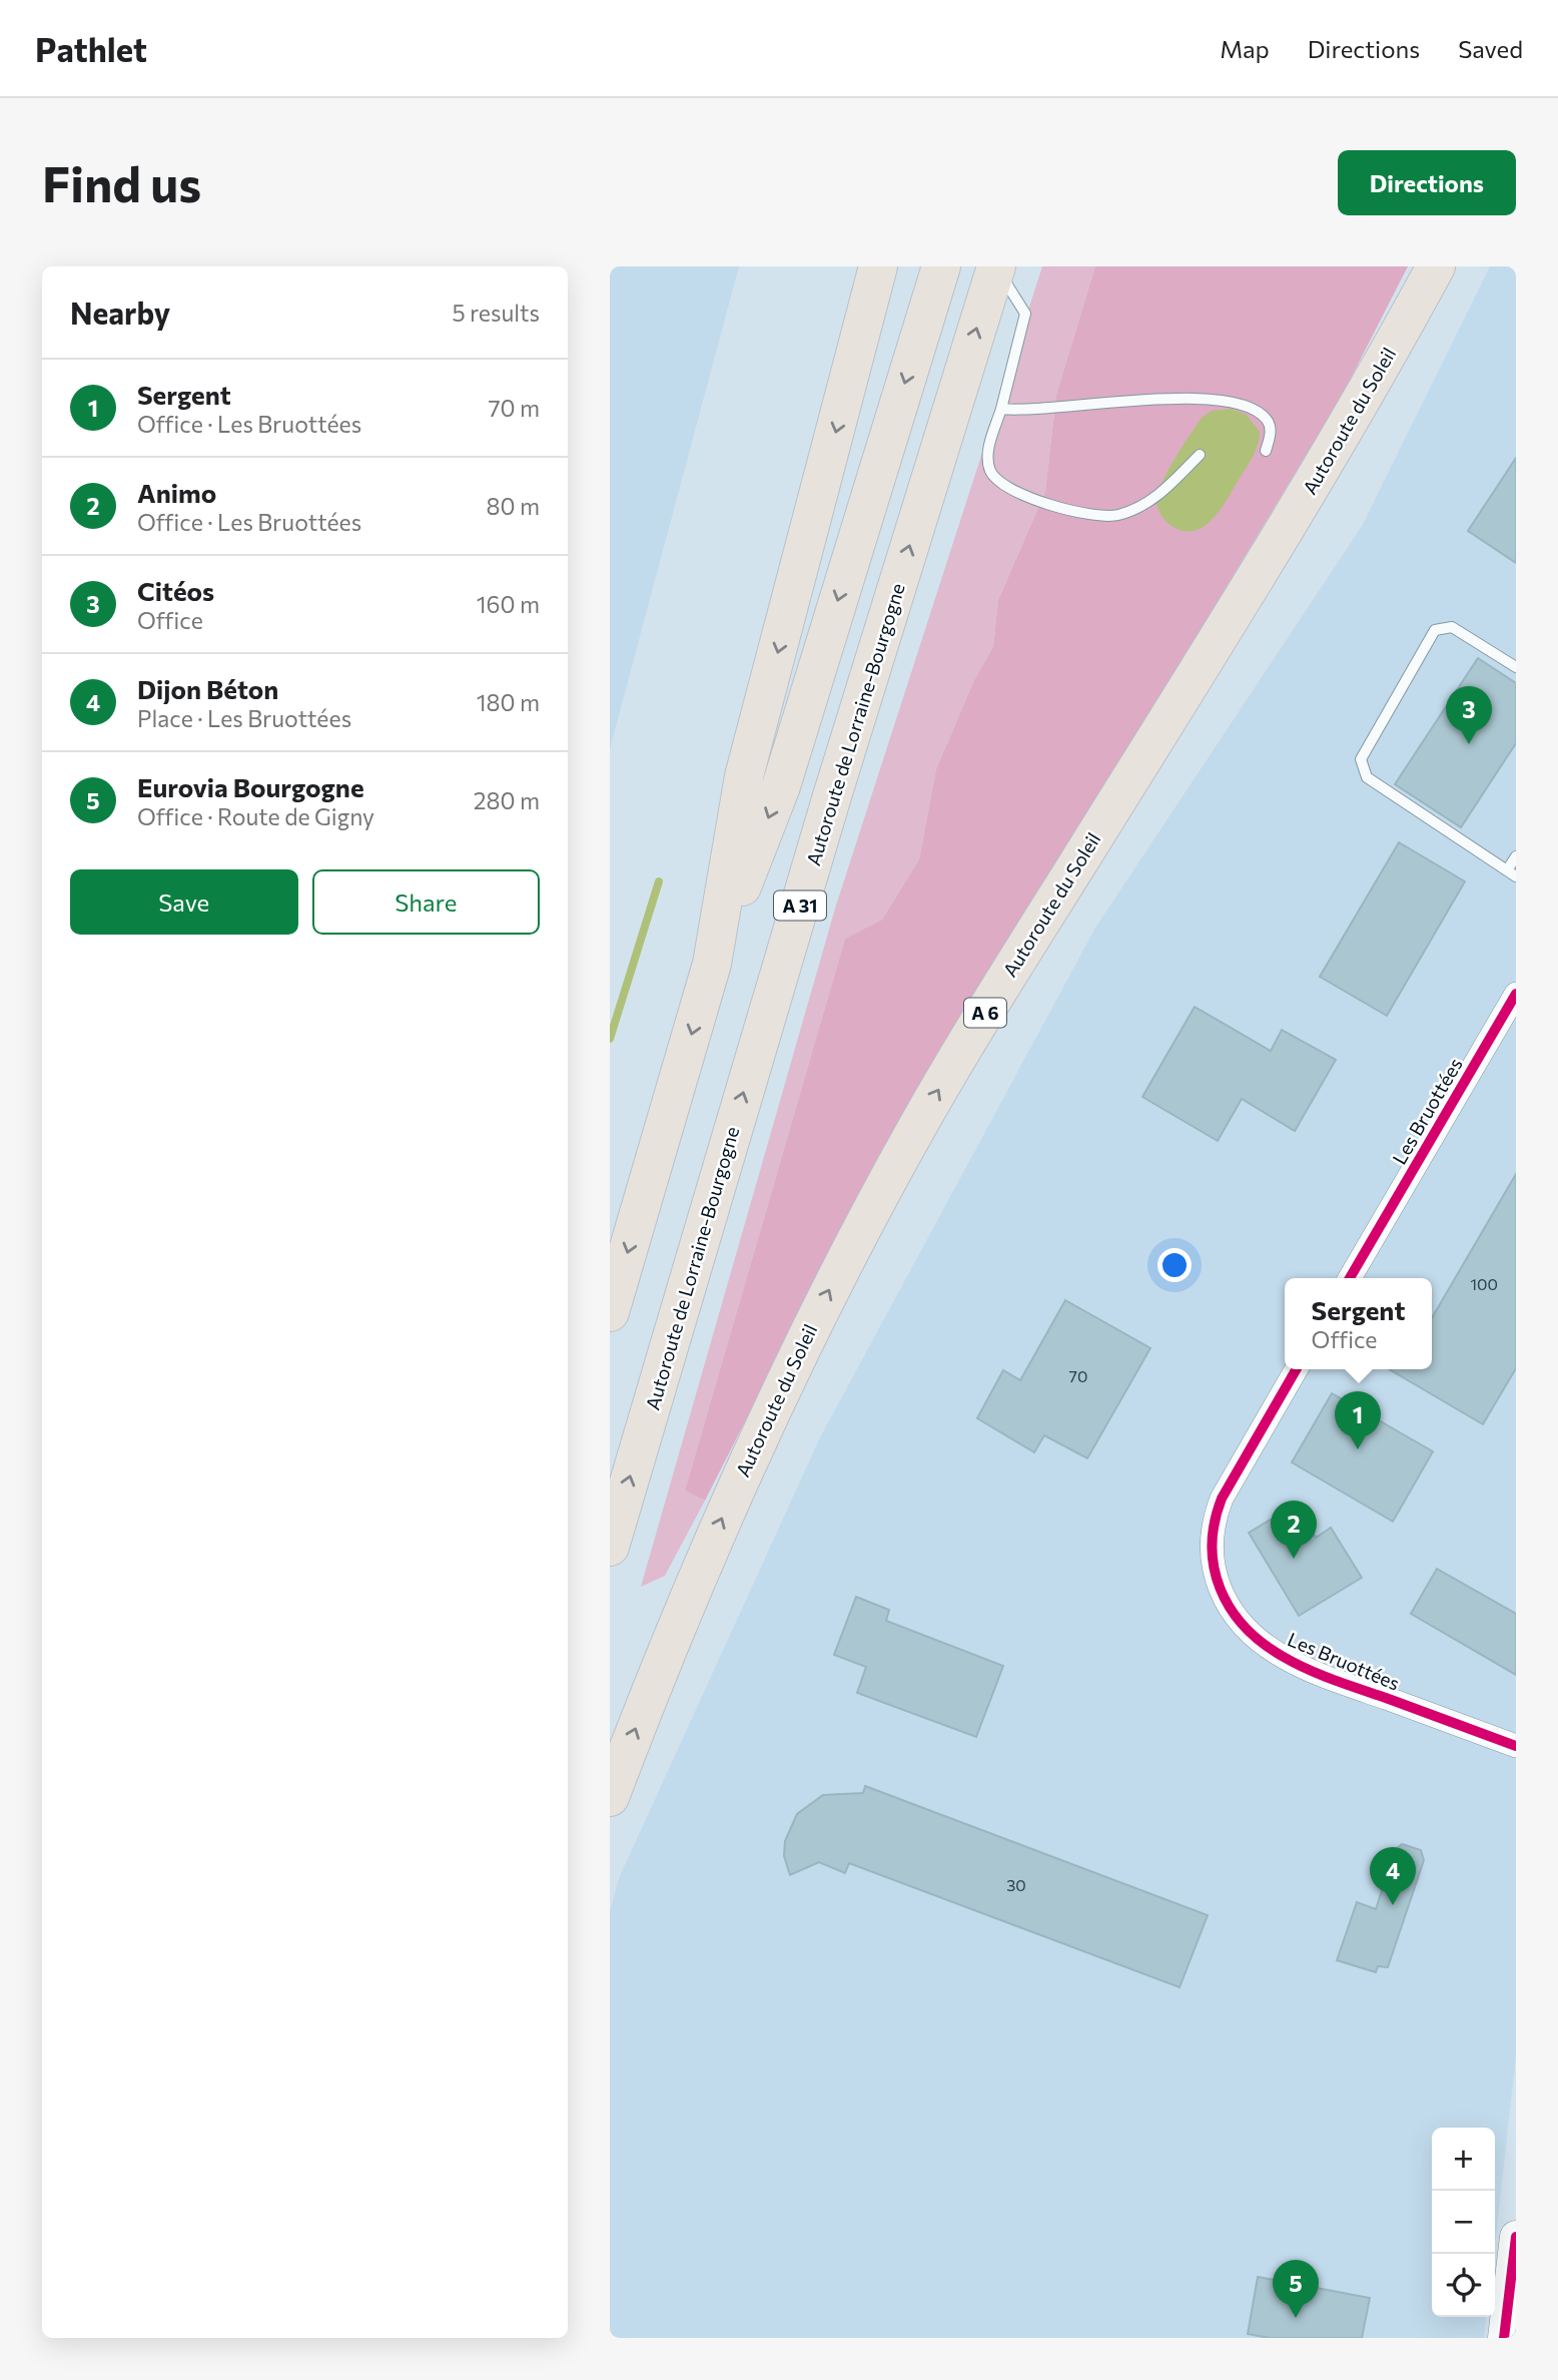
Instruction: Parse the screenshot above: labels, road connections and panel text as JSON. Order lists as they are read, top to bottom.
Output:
{
  "streets": {
    "highway": [
      "Autoroute du Soleil",
      "Autoroute de Lorraine-Bourgogne",
      "A 31",
      "A 6"
    ],
    "street": ["Les Bruottées"]
  },
  "house_numbers": ["100", "70", "30"],
  "page": {
    "header": "Pathlet",
    "nav": ["Map", "Directions", "Saved"],
    "buttons": [
      "Directions",
      ["Save", "Share"]
    ],
    "title": "Find us",
    "heading": ["Nearby", "5 results"],
    "list": [
      {
        "mark": "1",
        "name": "Sergent",
        "note": "Office · Les Bruottées",
        "value": "70 m"
      },
      {
        "mark": "2",
        "name": "Animo",
        "note": "Office · Les Bruottées",
        "value": "80 m"
      },
      {
        "mark": "3",
        "name": "Citéos",
        "note": "Office",
        "value": "160 m"
      },
      {
        "mark": "4",
        "name": "Dijon Béton",
        "note": "Place · Les Bruottées",
        "value": "180 m"
      },
      {
        "mark": "5",
        "name": "Eurovia Bourgogne",
        "note": "Office · Route de Gigny",
        "value": "280 m"
      }
    ],
    "pins": [
      "3",
      "1",
      "2",
      "4",
      "5"
    ],
    "popup": ["Sergent", "Office"],
    "map_buttons": ["+", "−"]
  }
}
